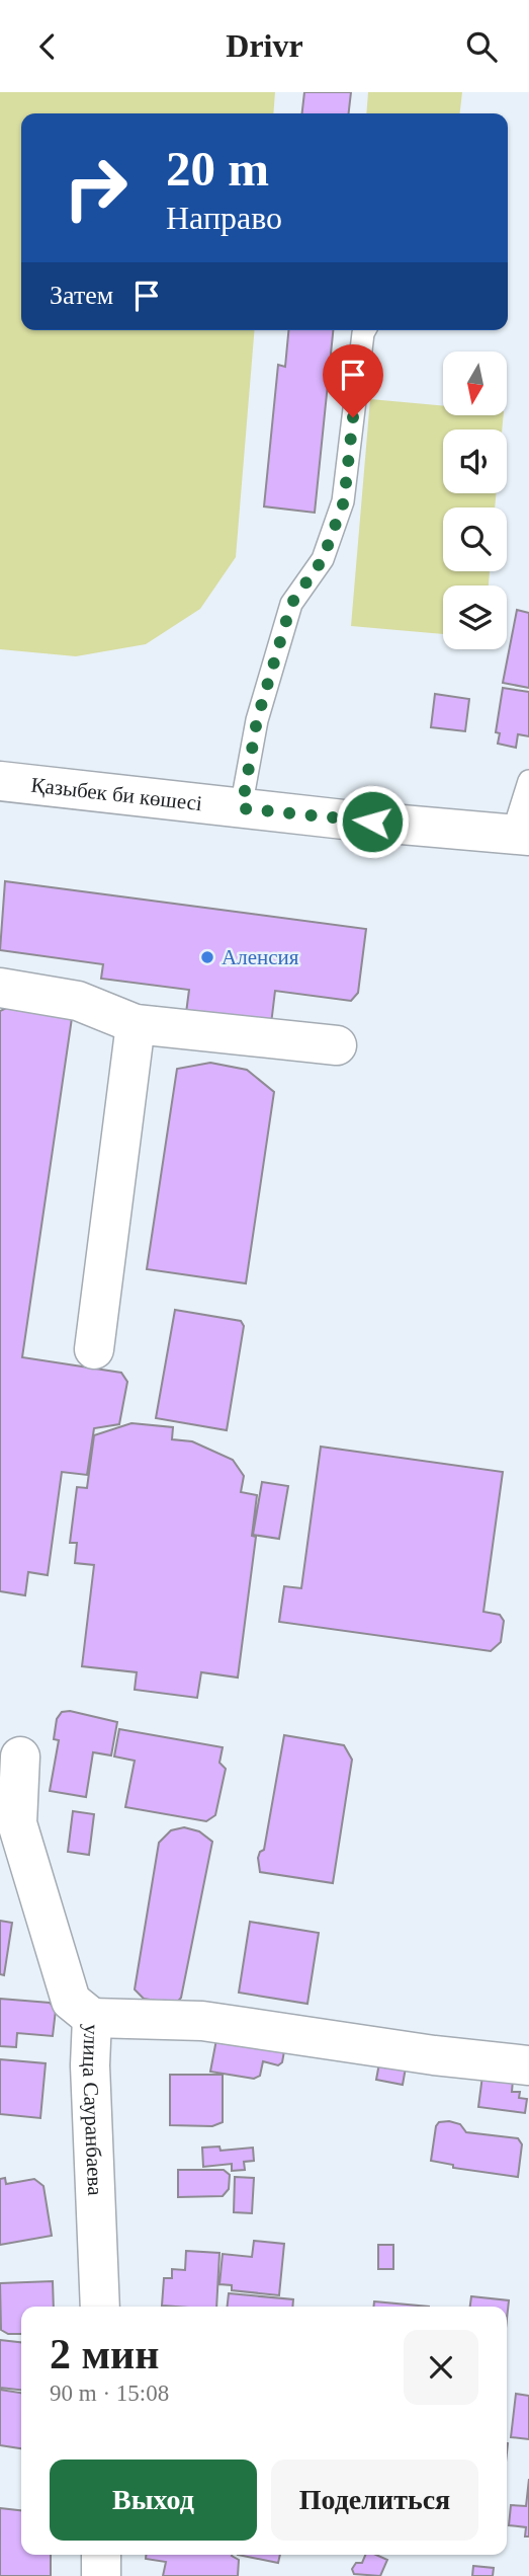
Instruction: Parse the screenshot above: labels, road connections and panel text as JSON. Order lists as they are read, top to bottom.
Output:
{
  "streets": {
    "street": ["Қазыбек би көшесі", "улица Сауранбаева"]
  },
  "places": ["Аленсия"],
  "north": "bottom",
  "page": {
    "header": "Drivr",
    "turn": ["20 m", "Направо"],
    "then": "Затем",
    "heading": ["2 мин", "90 m · 15:08"],
    "buttons": ["Выход", "Поделиться"]
  }
}
